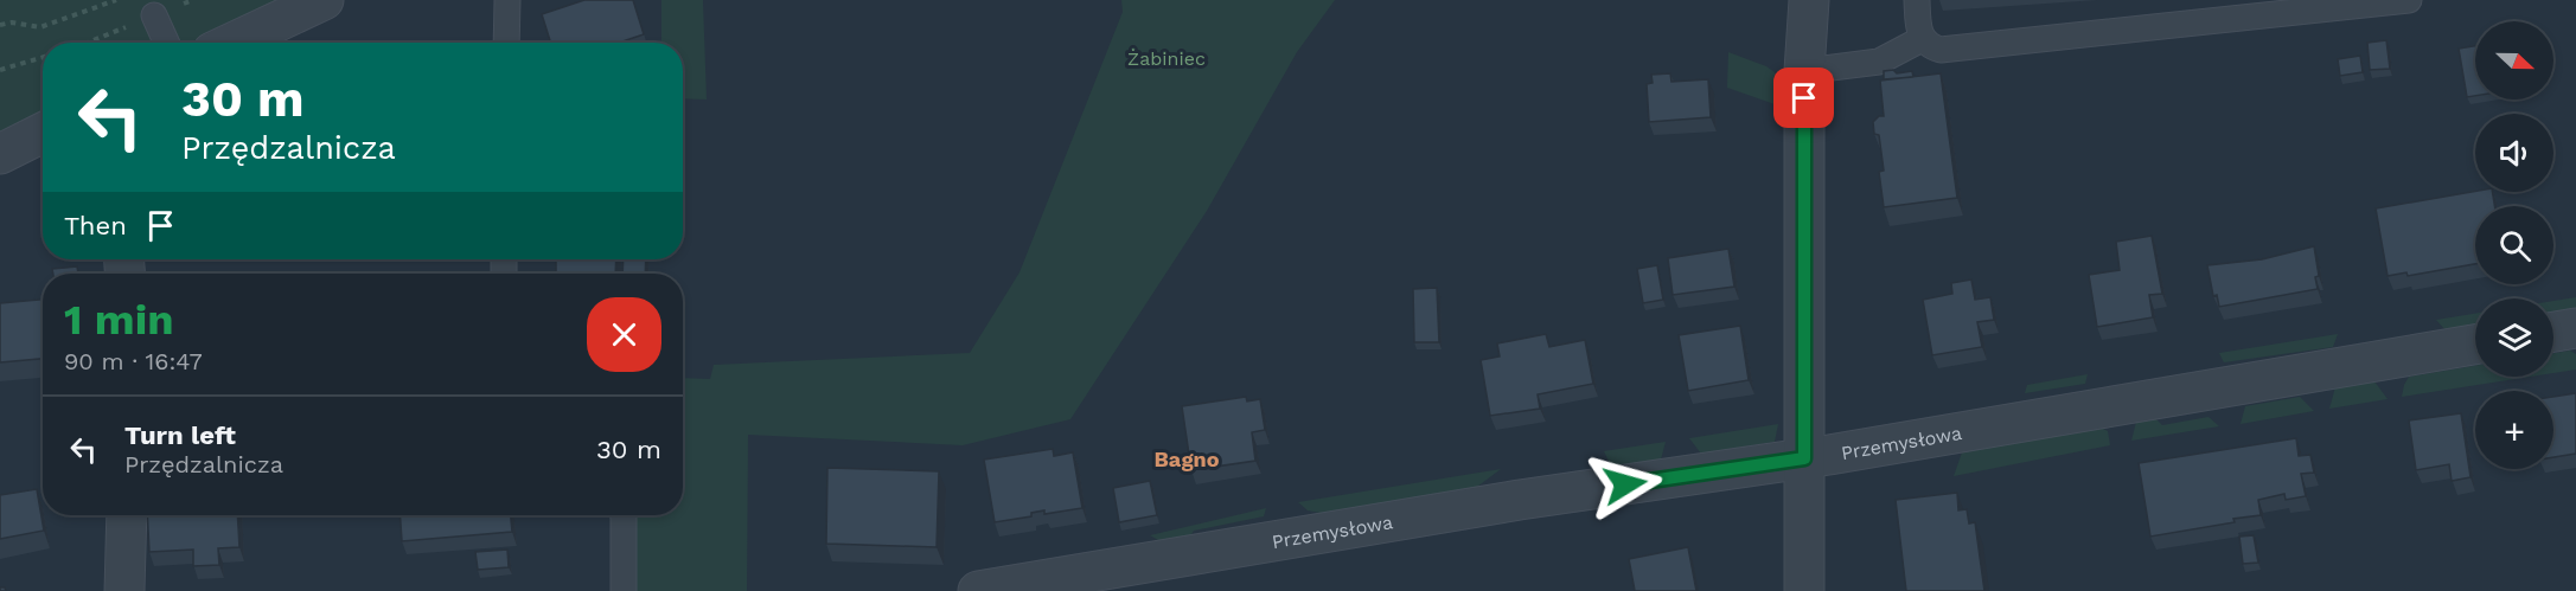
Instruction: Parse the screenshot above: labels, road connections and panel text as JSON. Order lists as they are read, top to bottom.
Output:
{
  "streets": {
    "street": ["Przemysłowa"]
  },
  "districts": ["Bagno"],
  "parks": ["Żabiniec"],
  "north": "right",
  "page": {
    "map_buttons": "+",
    "turn": ["30 m", "Przędzalnicza"],
    "then": "Then",
    "heading": ["1 min", "90 m · 16:47"],
    "list": [
      {
        "name": "Turn left",
        "note": "Przędzalnicza",
        "value": "30 m"
      }
    ]
  }
}
